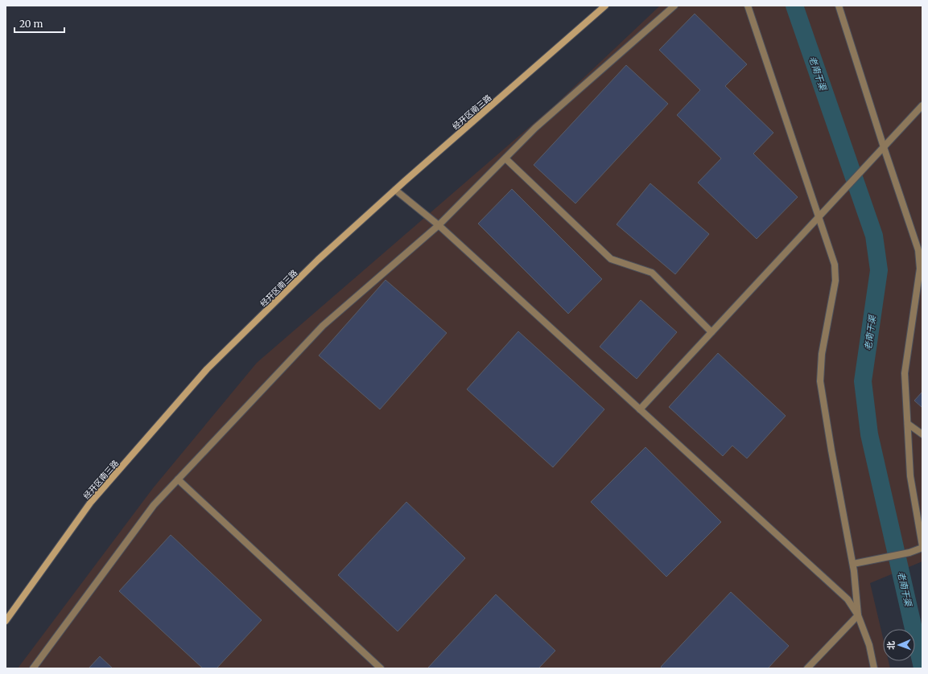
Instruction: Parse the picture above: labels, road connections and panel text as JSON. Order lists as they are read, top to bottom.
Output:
{
  "streets": {
    "street": ["经开区南三路"]
  },
  "water": ["老南干渠"],
  "scale_bar": "20 m",
  "north": "left"
}
